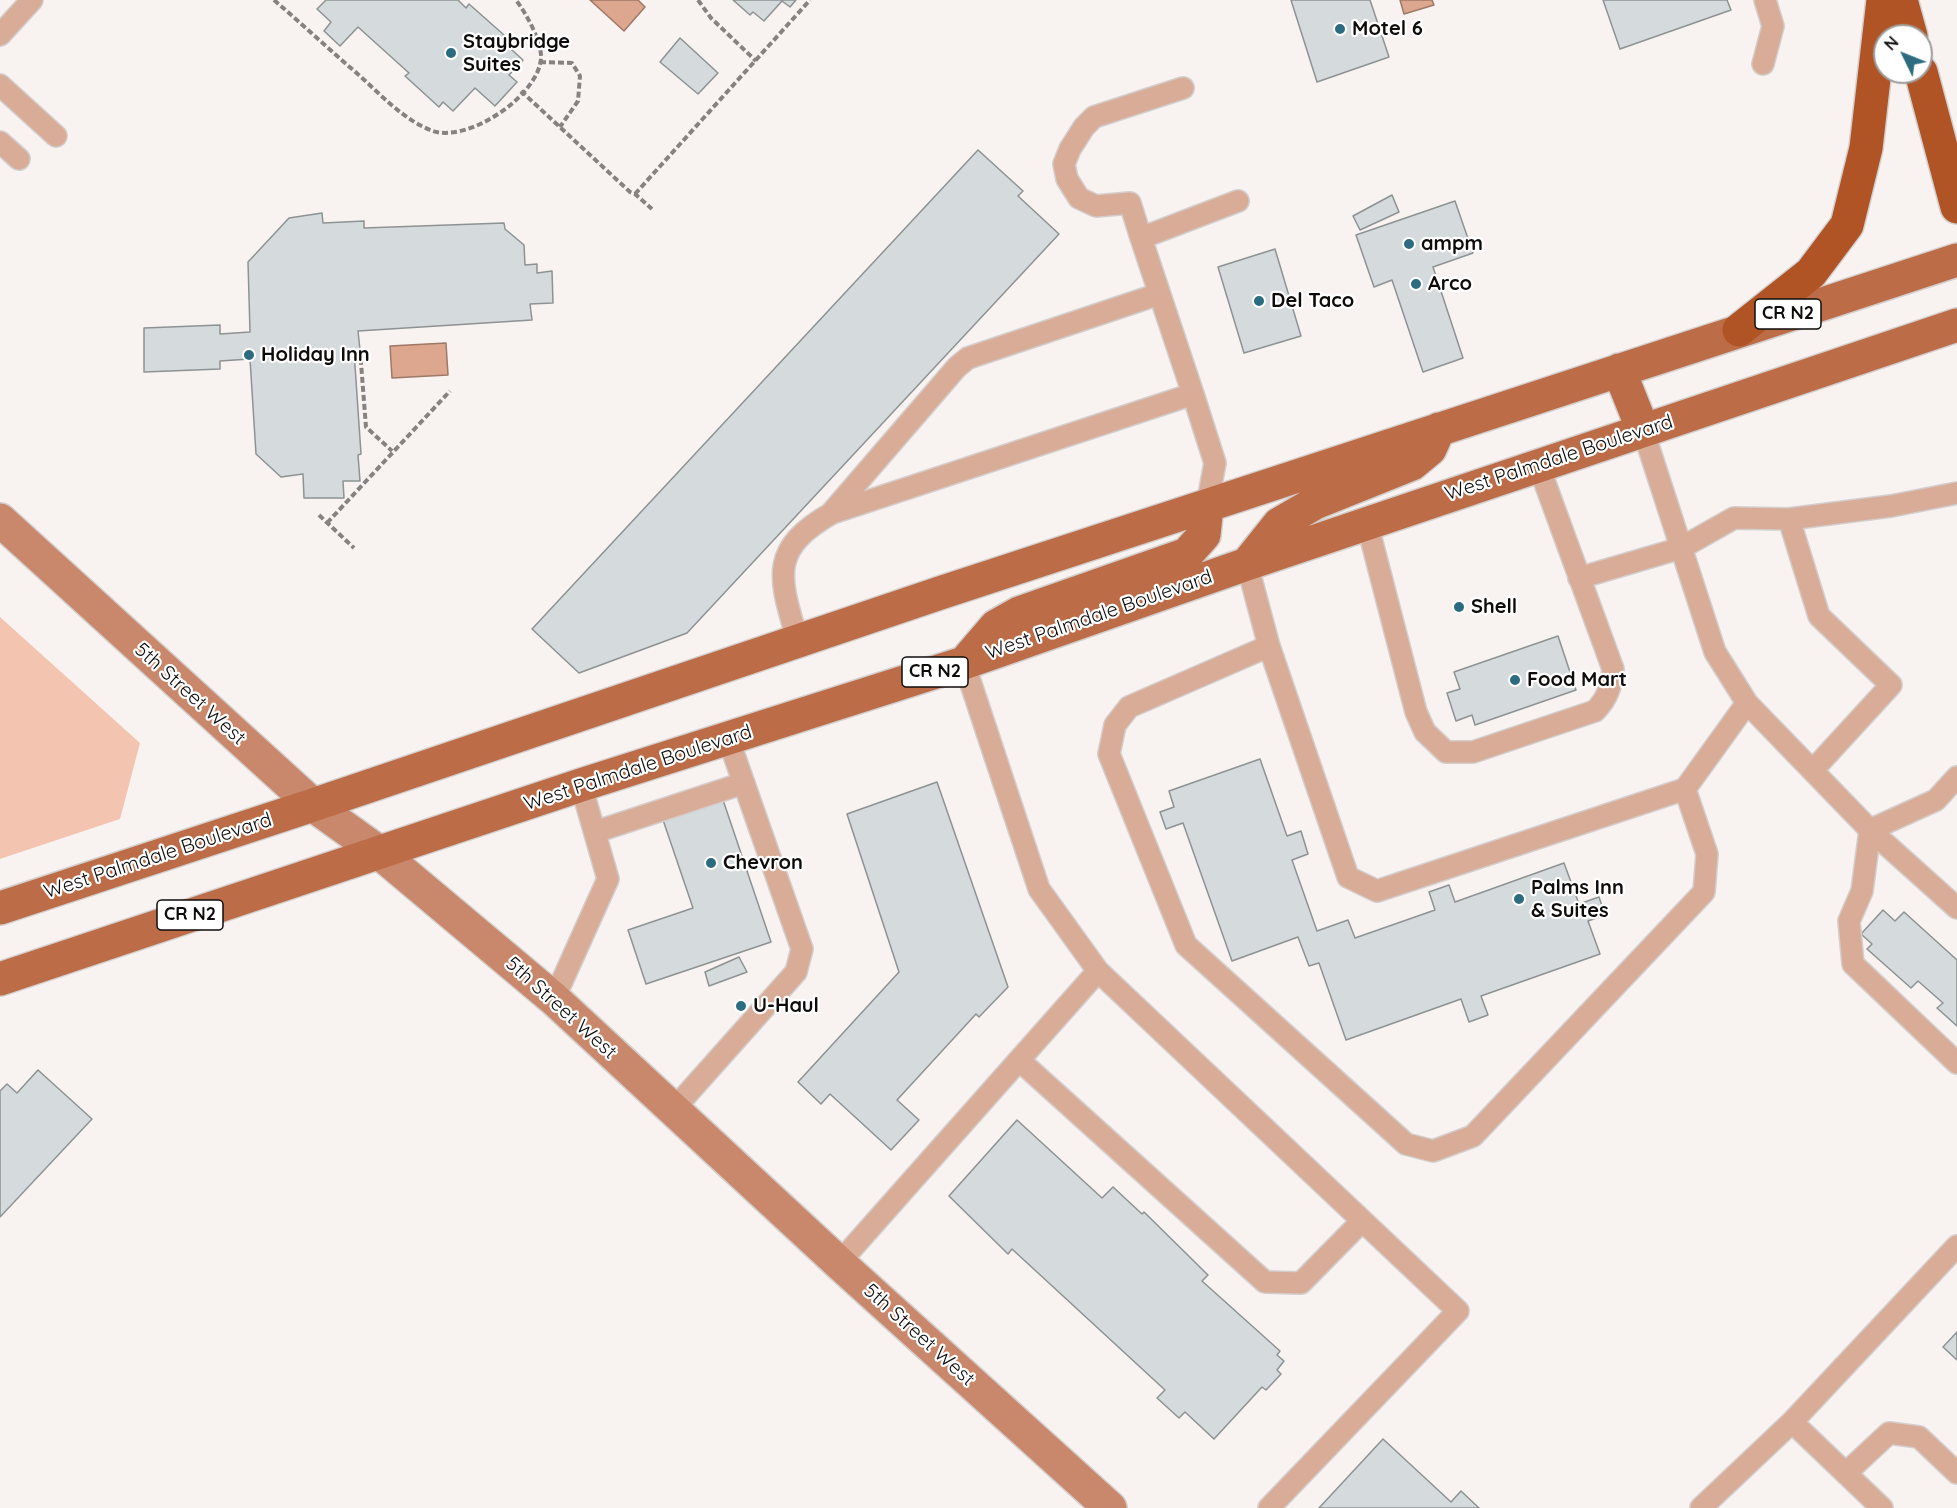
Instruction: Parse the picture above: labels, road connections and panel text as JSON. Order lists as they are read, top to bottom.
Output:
{
  "streets": {
    "main road": ["CR N2", "West Palmdale Boulevard"],
    "street": ["5th Street West"]
  },
  "crossings": [
    ["West Palmdale Boulevard", "5th Street West"]
  ],
  "places": [
    "Motel 6",
    "Staybridge Suites",
    "ampm",
    "Arco",
    "Del Taco",
    "Holiday Inn",
    "Shell",
    "Food Mart",
    "Chevron",
    "Palms Inn & Suites",
    "U-Haul"
  ],
  "north": "top left"
}
